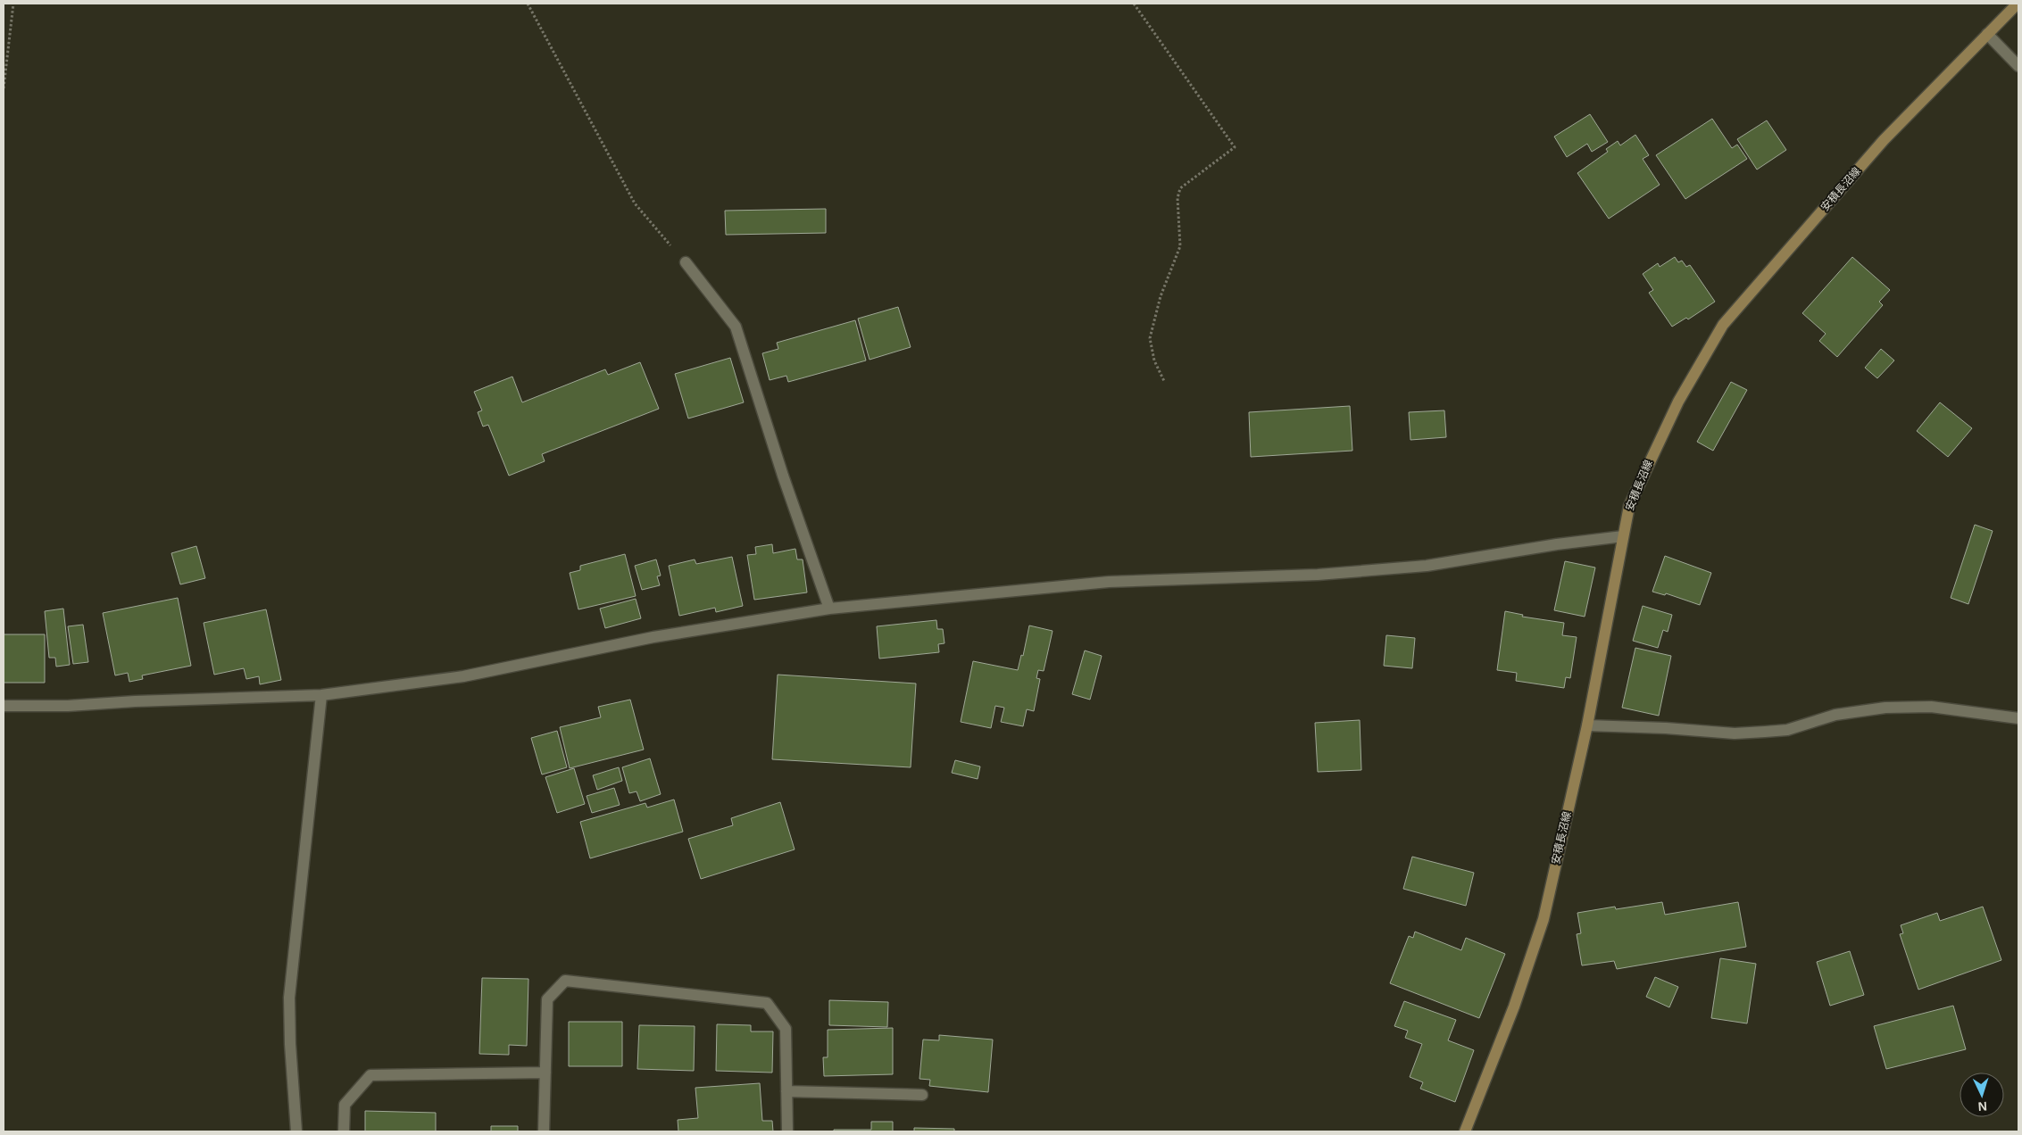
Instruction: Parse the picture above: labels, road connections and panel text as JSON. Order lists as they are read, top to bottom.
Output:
{
  "streets": {
    "main road": ["安積長沼線"]
  },
  "north": "bottom"
}
